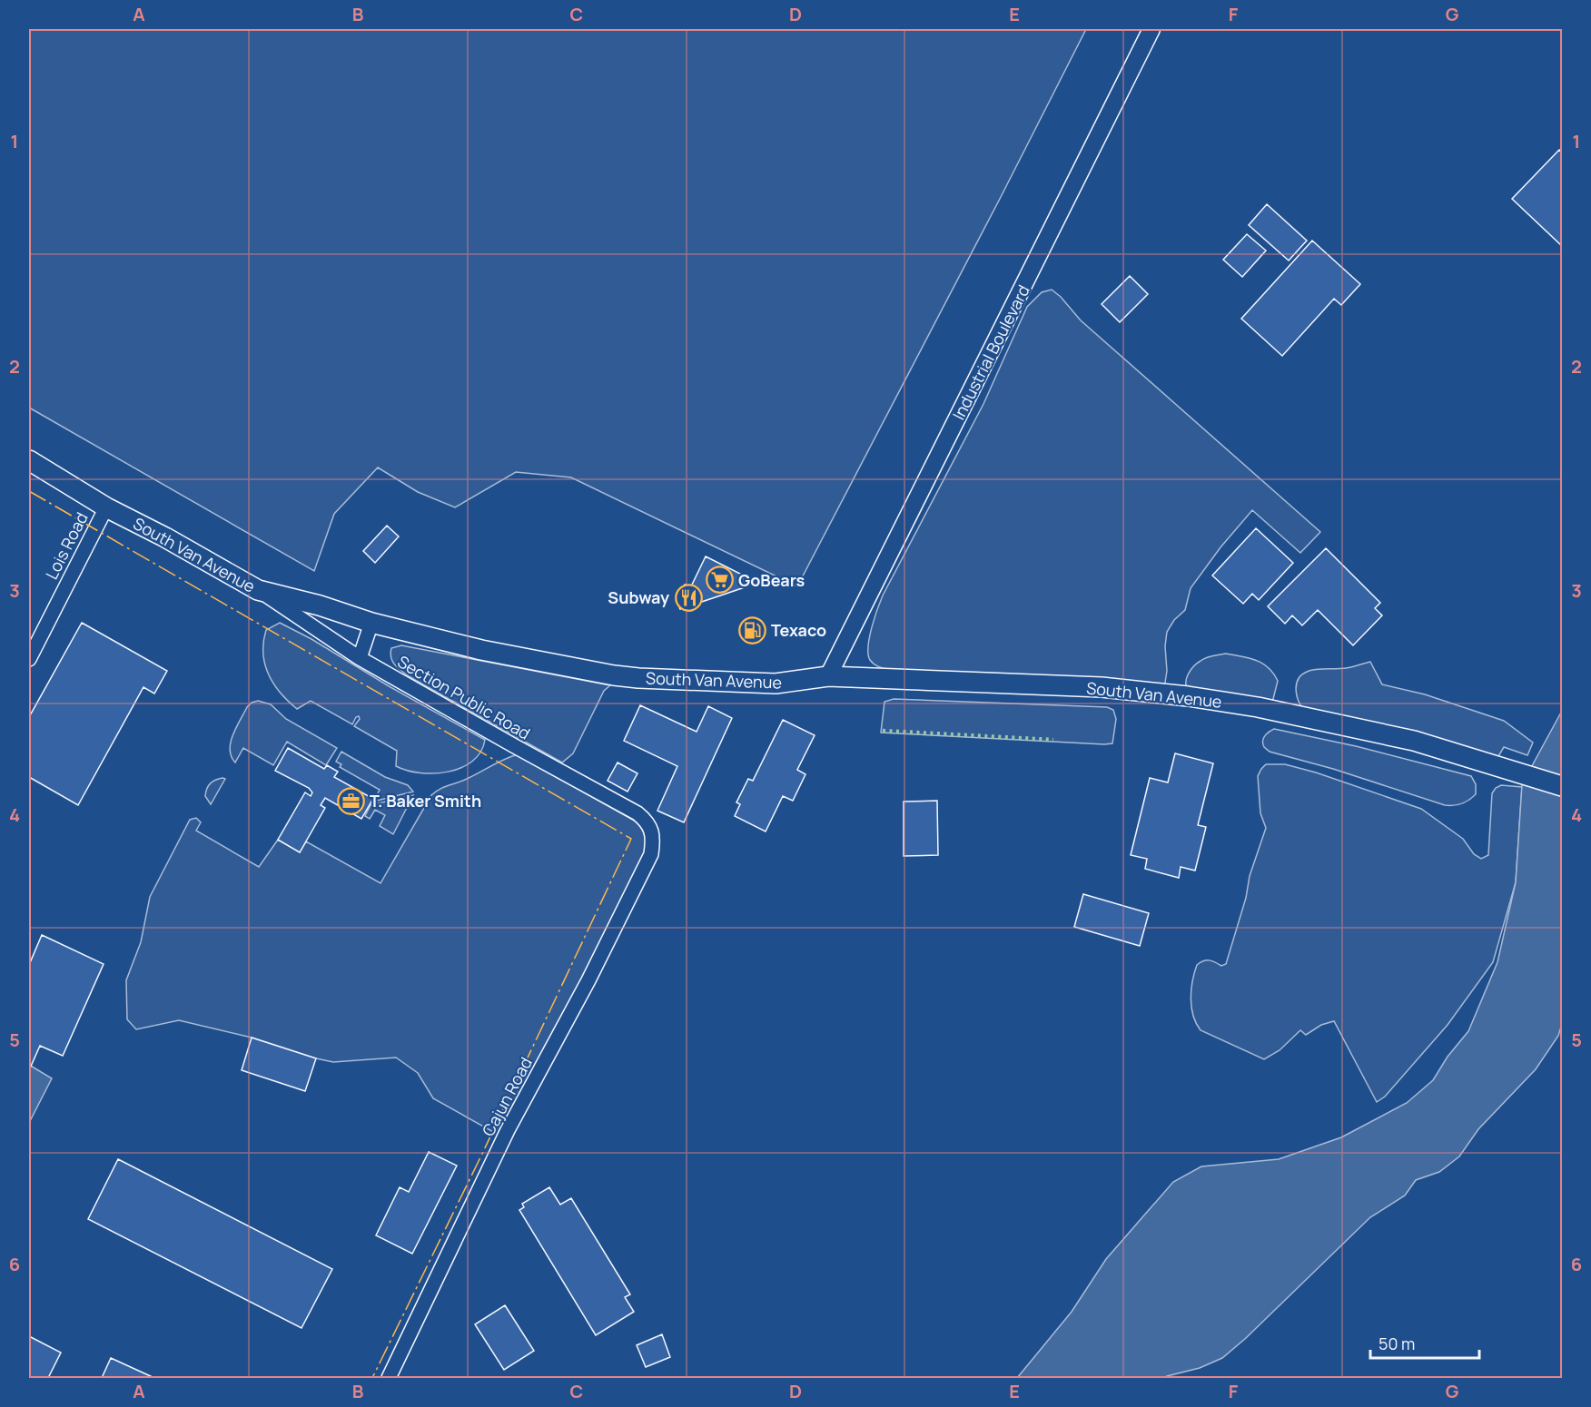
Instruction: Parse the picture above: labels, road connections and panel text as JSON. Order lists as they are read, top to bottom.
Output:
{
  "streets": {
    "main road": ["South Van Avenue"],
    "street": [
      "Industrial Boulevard",
      "Lois Road",
      "Section Public Road",
      "Cajun Road"
    ]
  },
  "crossings": [
    ["Industrial Boulevard", "South Van Avenue"],
    ["Lois Road", "South Van Avenue"],
    ["South Van Avenue", "Section Public Road"],
    ["Section Public Road", "Cajun Road"]
  ],
  "places": {
    "supermarket": ["GoBears"],
    "restaurant": ["Subway"],
    "fuel station": ["Texaco"],
    "office": ["T. Baker Smith"]
  },
  "scale_bar": "50 m",
  "grid": {
    "columns": [
      "A",
      "B",
      "C",
      "D",
      "E",
      "F",
      "G"
    ],
    "rows": [
      "1",
      "2",
      "3",
      "4",
      "5",
      "6"
    ]
  }
}
